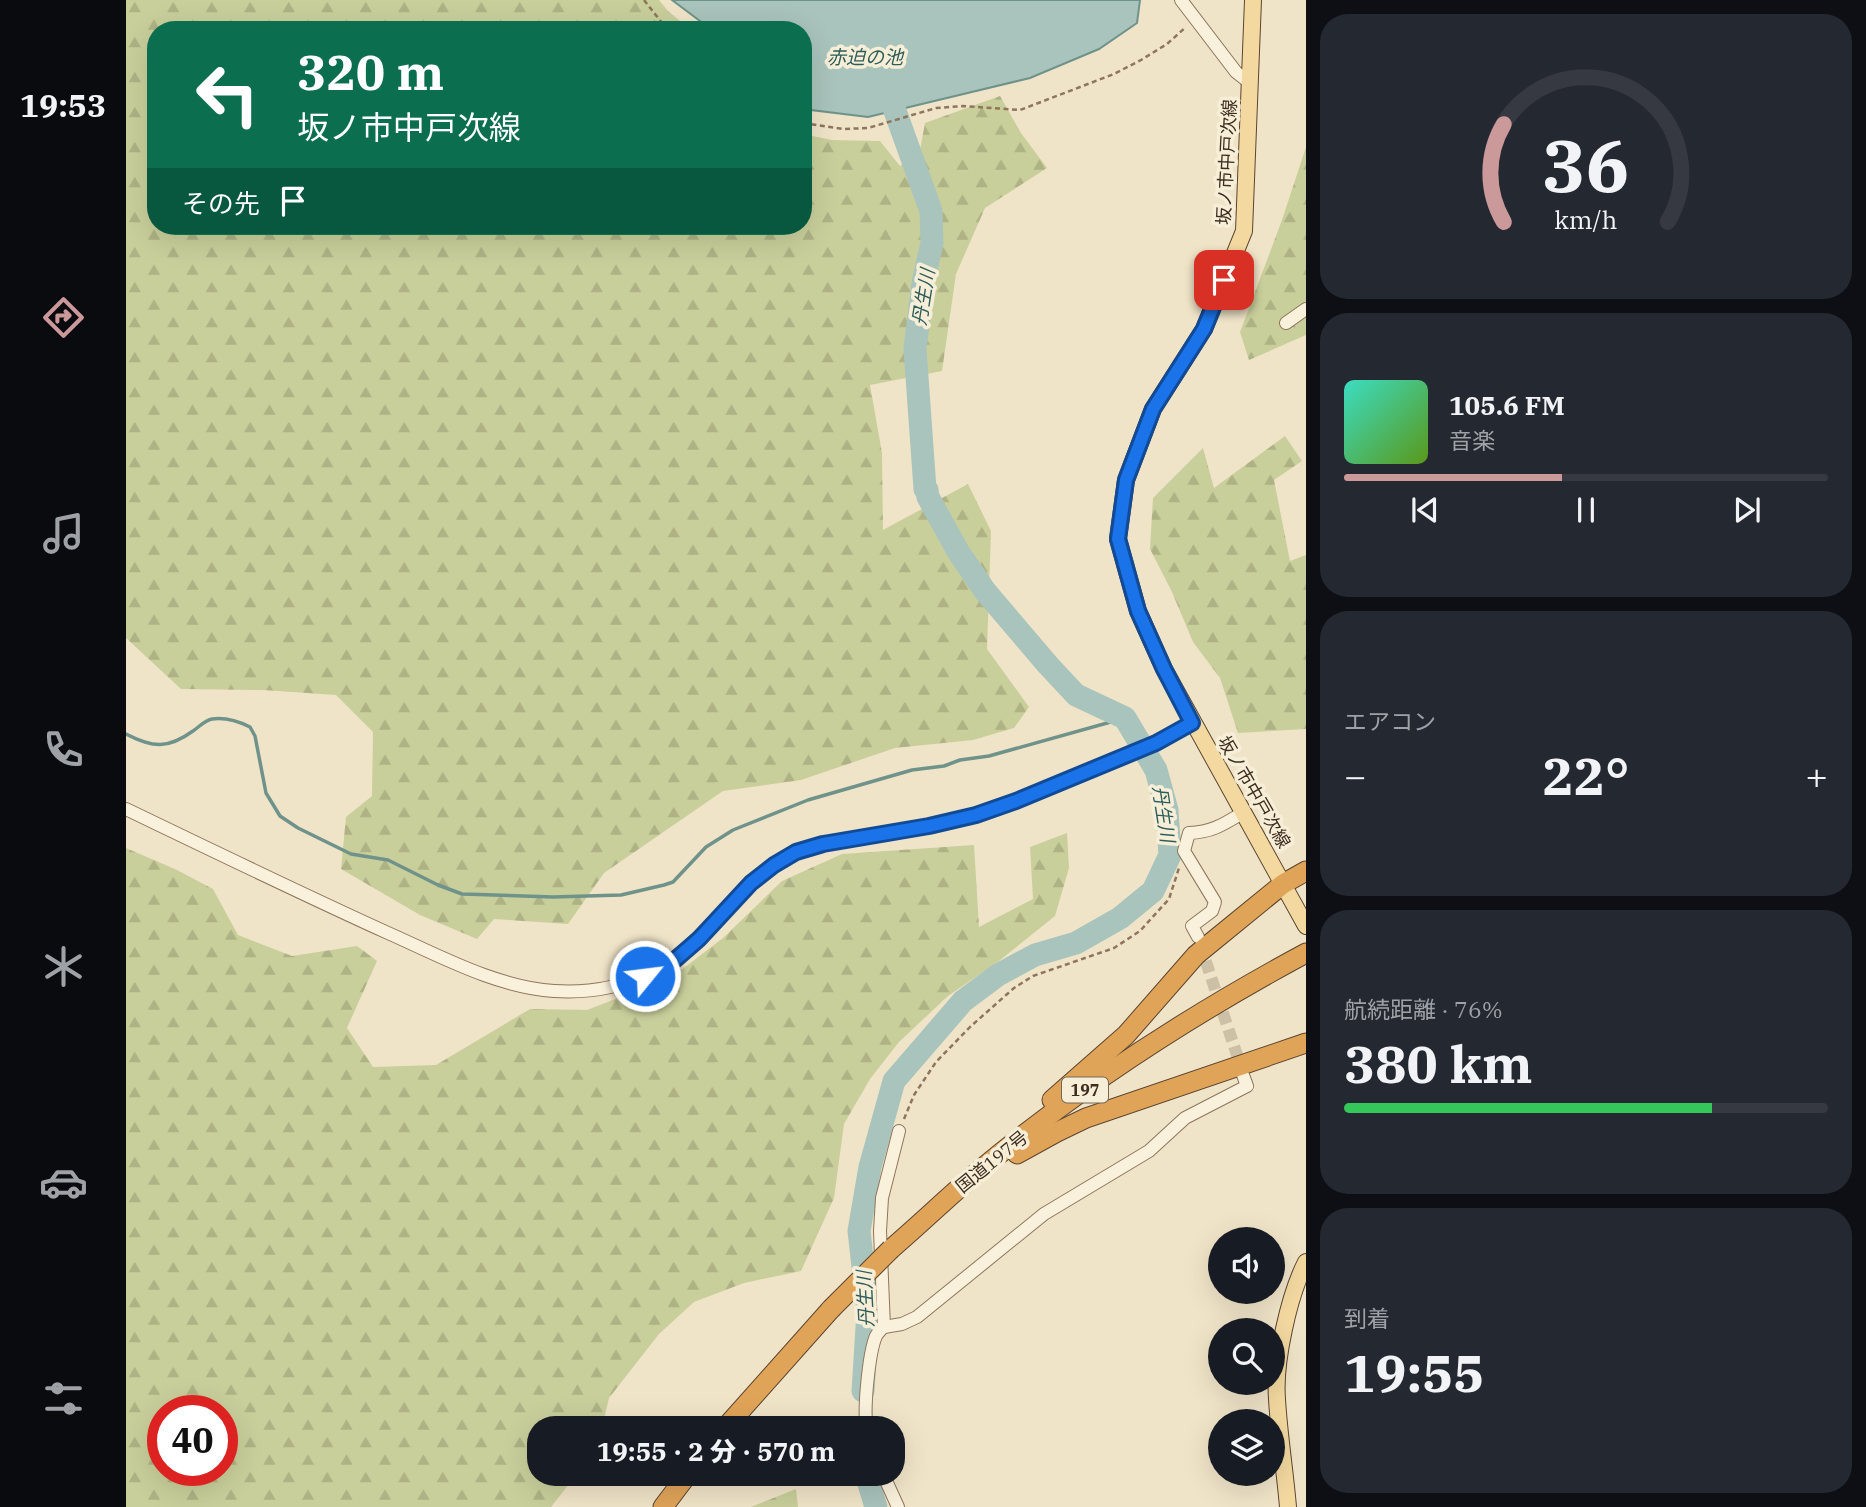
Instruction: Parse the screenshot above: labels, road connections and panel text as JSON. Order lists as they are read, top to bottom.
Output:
{
  "streets": {
    "highway": ["197", "国道197号"],
    "main road": ["坂ノ市中戸次線"]
  },
  "water": ["赤迫の池", "丹生川"],
  "page": {
    "tabs": "19:53",
    "turn": ["320 m", "坂ノ市中戸次線"],
    "then": "その先",
    "song": ["105.6 FM", "音楽"],
    "tile": [
      "エアコン",
      ["航続距離 · 76%", "380 km"],
      ["到着", "19:55"]
    ],
    "heat": ["−", "22°", "+"],
    "limit": "40",
    "trip": "19:55 · 2 分 · 570 m",
    "gauge": ["36", "km/h"]
  }
}
